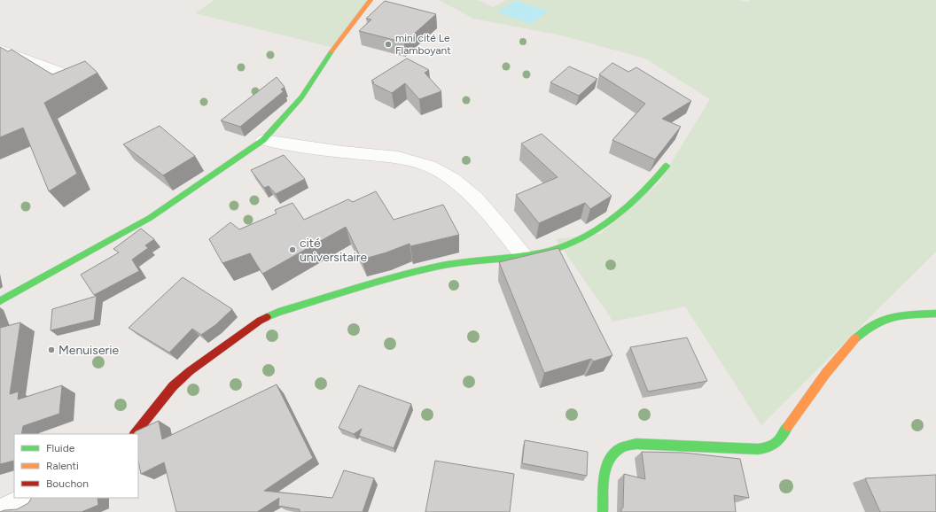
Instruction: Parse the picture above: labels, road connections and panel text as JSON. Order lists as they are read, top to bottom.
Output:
{
  "places": ["mini cité Le Flamboyant", "cité universitaire", "Menuiserie"],
  "legend": ["Fluide", "Ralenti", "Bouchon"]
}
